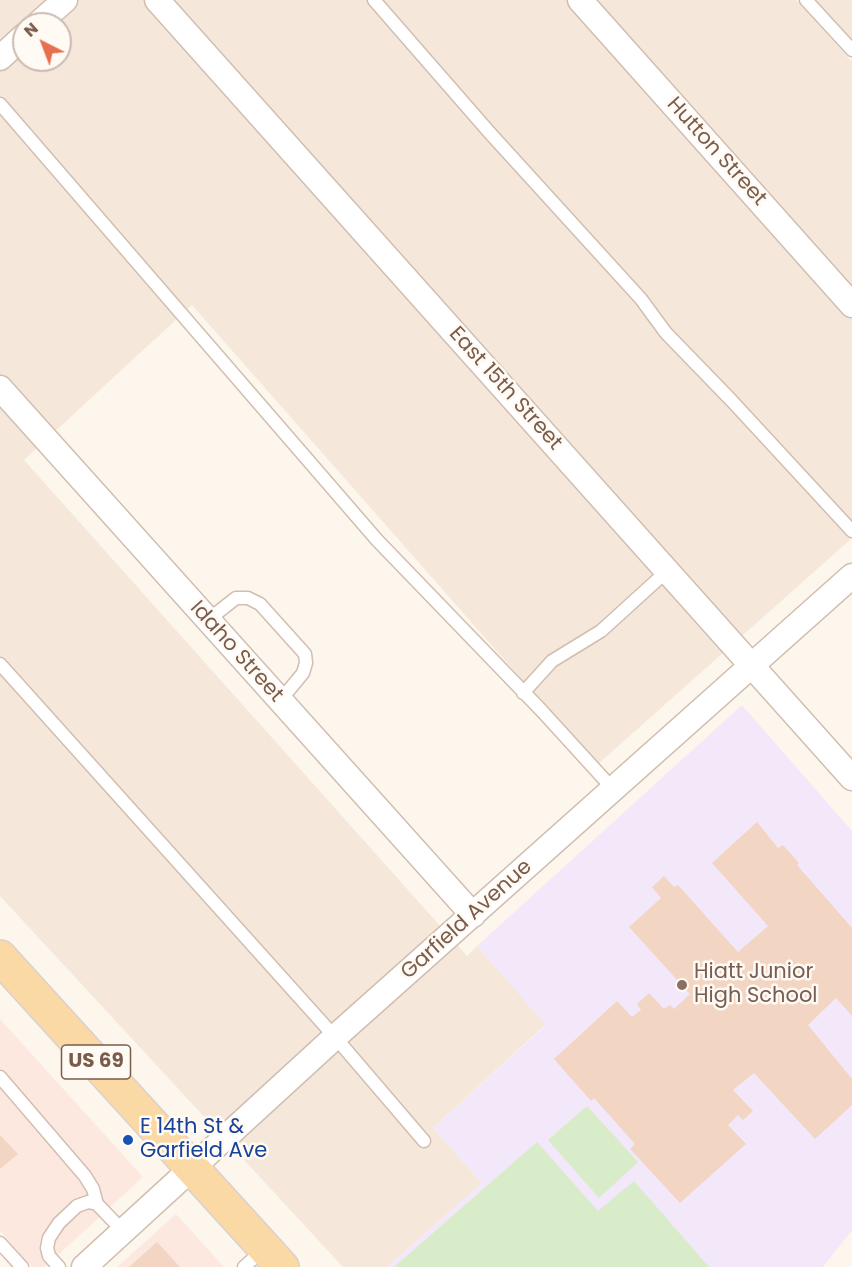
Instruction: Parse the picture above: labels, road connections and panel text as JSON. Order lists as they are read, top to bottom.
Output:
{
  "streets": {
    "main road": ["US 69"],
    "street": [
      "Hutton Street",
      "East 15th Street",
      "Idaho Street",
      "Garfield Avenue"
    ]
  },
  "crossings": [
    ["East 15th Street", "Garfield Avenue"],
    ["Idaho Street", "Garfield Avenue"],
    ["Garfield Avenue", "US 69"]
  ],
  "places": ["Hiatt Junior High School", "E 14th St & Garfield Ave"],
  "north": "top left"
}
